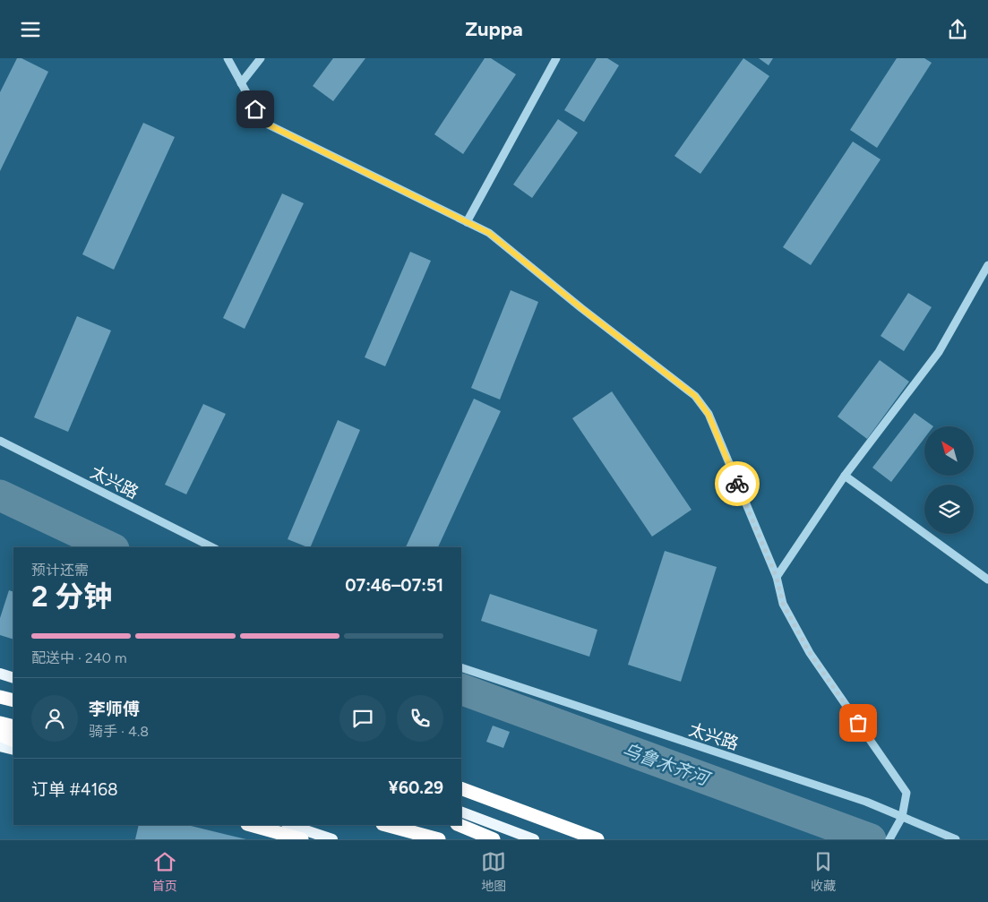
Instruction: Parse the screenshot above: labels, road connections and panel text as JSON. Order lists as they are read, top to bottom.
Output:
{
  "streets": {
    "street": ["太兴路"]
  },
  "water": ["乌鲁木齐河"],
  "north": "top left",
  "page": {
    "header": "Zuppa",
    "heading": ["2 分钟", "预计还需", "07:46–07:51"],
    "panel": [
      "李师傅",
      "骑手 · 4.8",
      "订单 #4168",
      "¥60.29"
    ],
    "bar": "配送中 · 240 m",
    "tabs": ["首页", "地图", "收藏"]
  }
}
